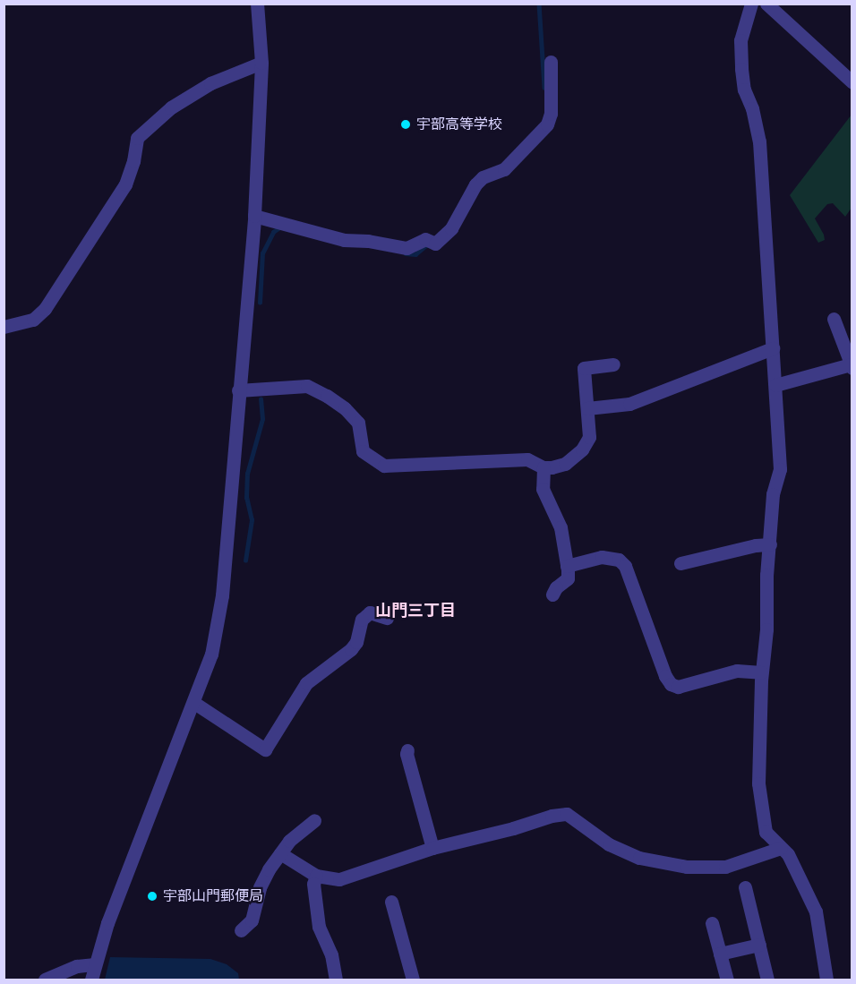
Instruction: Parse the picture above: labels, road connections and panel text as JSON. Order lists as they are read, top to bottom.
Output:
{
  "districts": ["山門三丁目"],
  "places": ["宇部高等学校", "宇部山門郵便局"]
}
